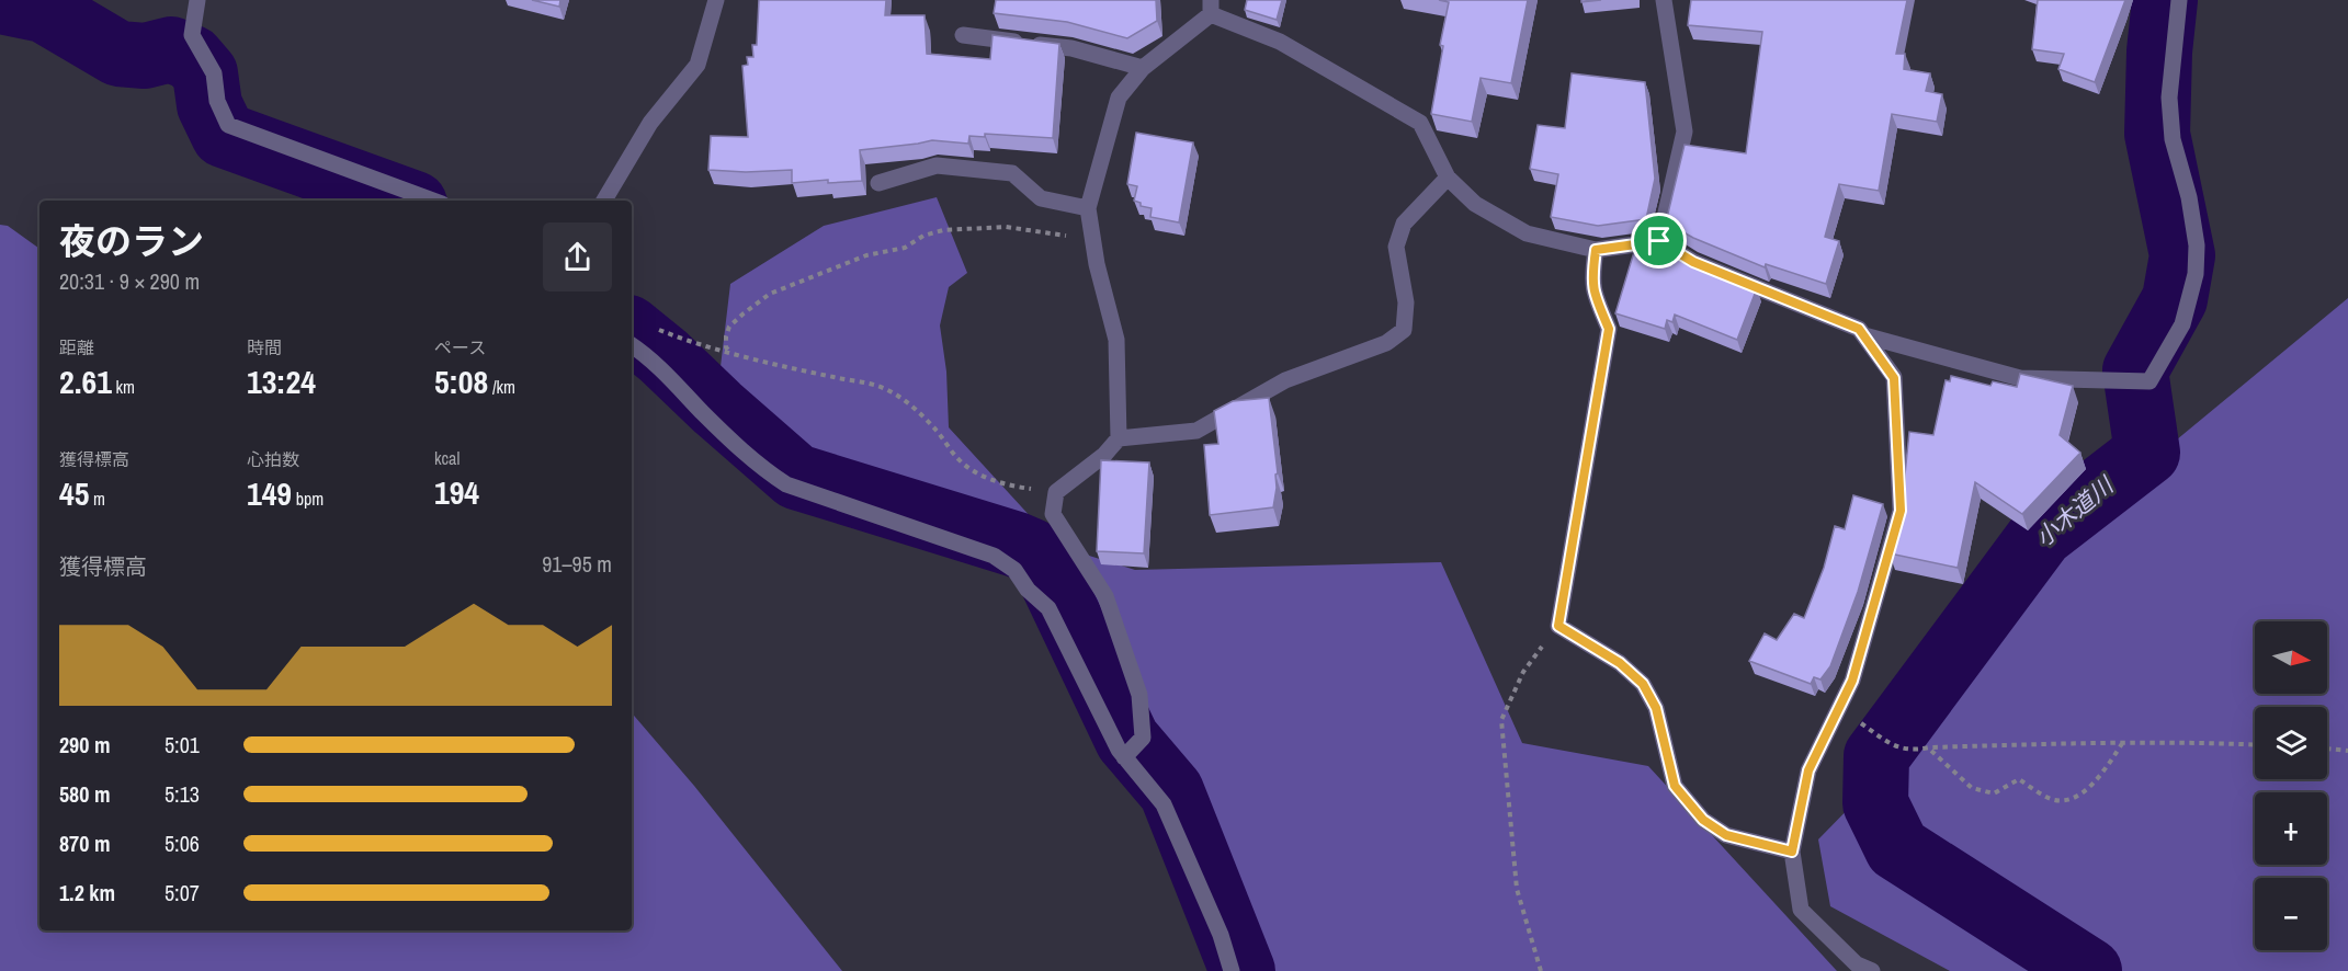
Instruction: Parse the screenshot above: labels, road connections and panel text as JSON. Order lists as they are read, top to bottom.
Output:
{
  "water": ["小木道川"],
  "north": "right",
  "page": {
    "heading": ["夜のラン", "20:31 · 9 × 290 m"],
    "stats": [
      ["距離", "2.61 km"],
      ["時間", "13:24"],
      ["ペース", "5:08 /km"],
      ["獲得標高", "45 m"],
      ["心拍数", "149 bpm"],
      ["kcal", "194"]
    ],
    "chart": ["獲得標高", "91–95 m"],
    "map_buttons": ["+", "−"],
    "list": [
      {
        "name": "290 m",
        "note": "5:01"
      },
      {
        "name": "580 m",
        "note": "5:13"
      },
      {
        "name": "870 m",
        "note": "5:06"
      },
      {
        "name": "1.2 km",
        "note": "5:07"
      }
    ]
  }
}
